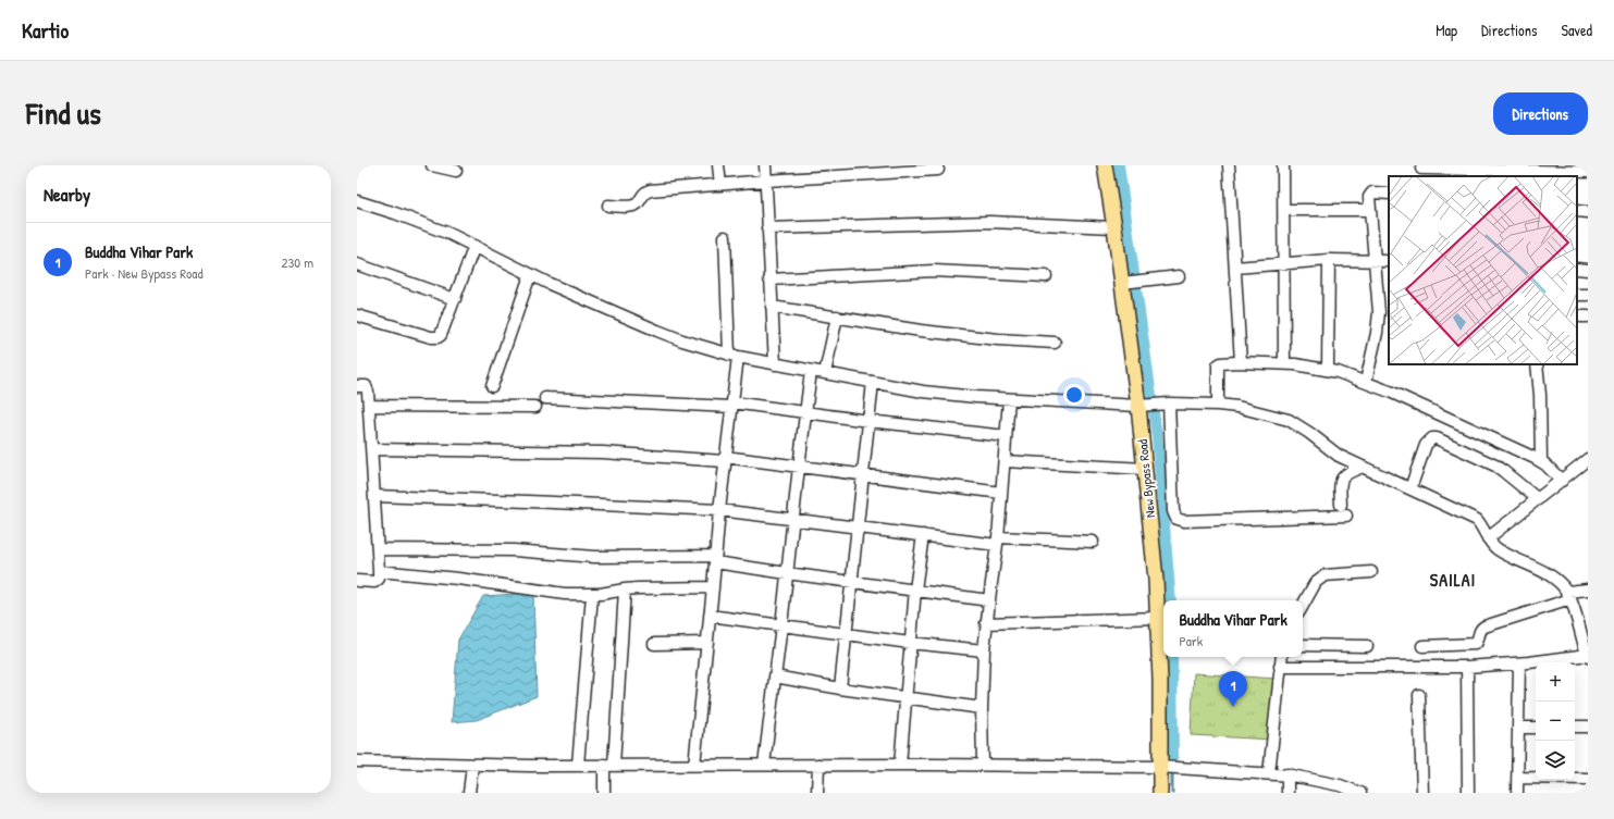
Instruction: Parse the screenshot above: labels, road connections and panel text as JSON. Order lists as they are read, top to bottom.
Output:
{
  "streets": {
    "main road": ["New Bypass Road"]
  },
  "districts": ["SAILAI"],
  "page": {
    "header": "Kartio",
    "nav": ["Map", "Directions", "Saved"],
    "title": "Find us",
    "buttons": "Directions",
    "heading": "Nearby",
    "list": [
      {
        "mark": "1",
        "name": "Buddha Vihar Park",
        "note": "Park · New Bypass Road",
        "value": "230 m"
      }
    ],
    "popup": ["Buddha Vihar Park", "Park"],
    "map_buttons": ["+", "−"],
    "pins": "1"
  }
}
